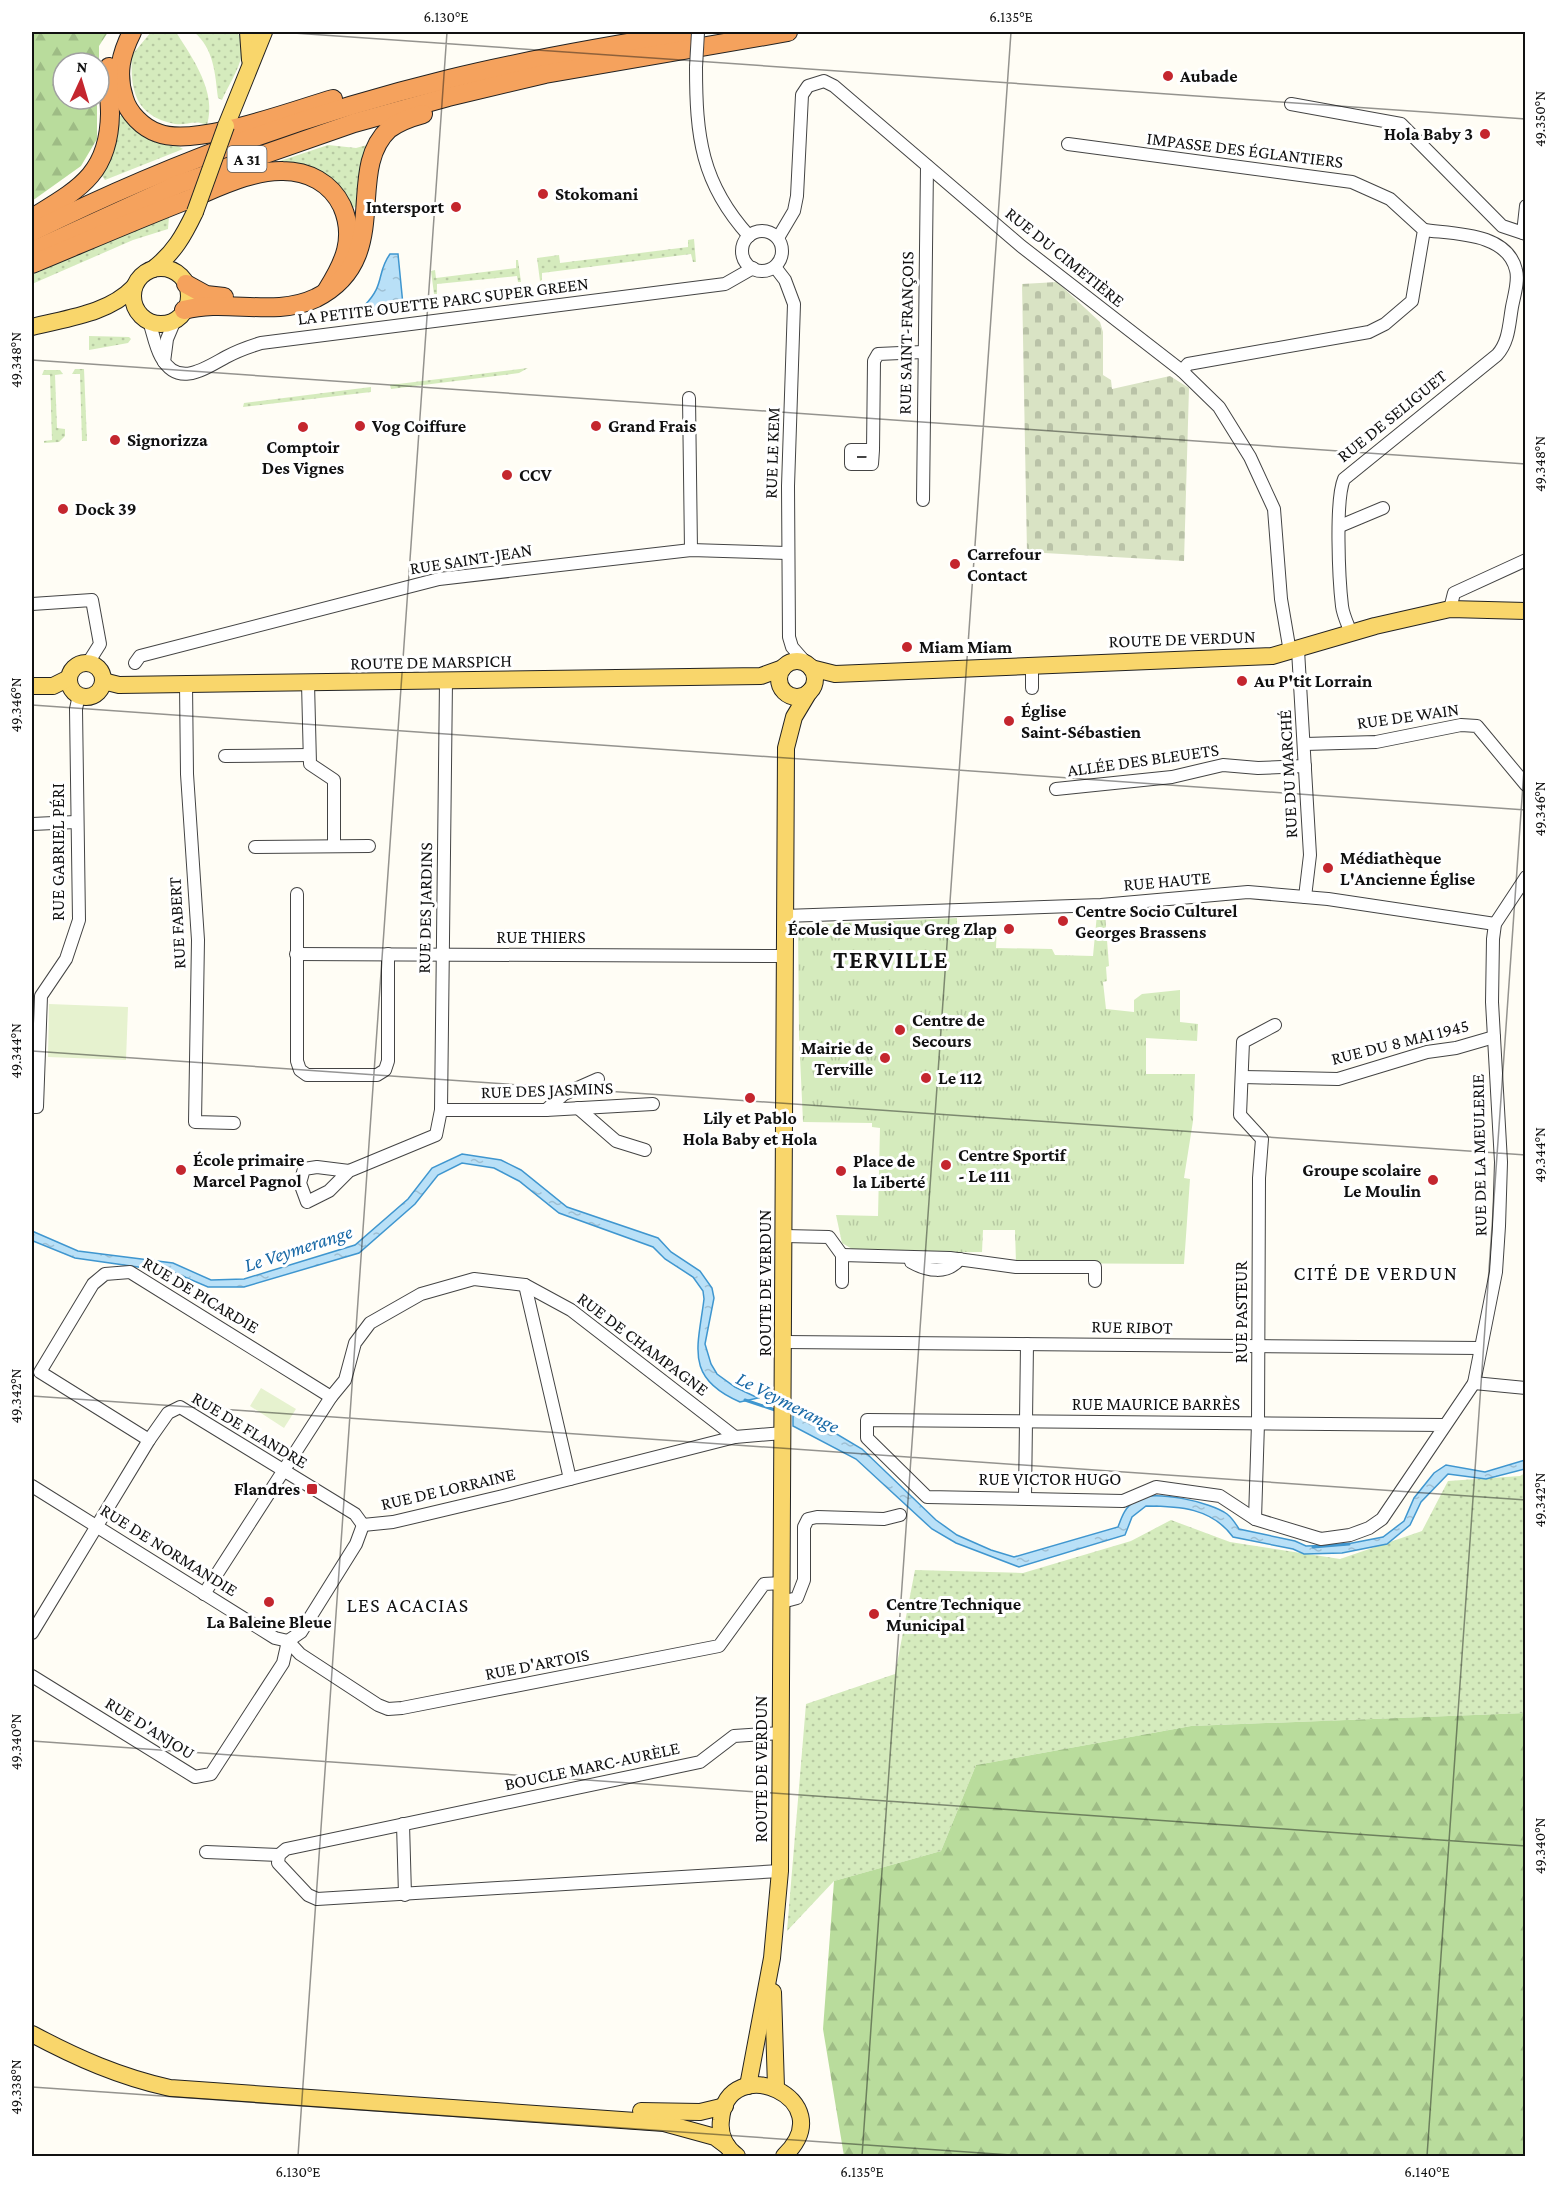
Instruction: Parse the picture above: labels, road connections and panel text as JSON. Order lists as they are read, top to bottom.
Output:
{
  "streets": {
    "highway": ["A 31"],
    "main road": ["ROUTE DE VERDUN", "ROUTE DE MARSPICH"],
    "street": [
      "IMPASSE DES ÉGLANTIERS",
      "RUE DU CIMETIÈRE",
      "LA PETITE OUETTE PARC SUPER GREEN",
      "RUE SAINT-FRANÇOIS",
      "RUE DE SELIGUET",
      "RUE LE KEM",
      "RUE SAINT-JEAN",
      "RUE DE WAIN",
      "ALLÉE DES BLEUETS",
      "RUE DU MARCHÉ",
      "RUE GABRIEL PÉRI",
      "RUE HAUTE",
      "RUE DES JARDINS",
      "RUE FABERT",
      "RUE THIERS",
      "RUE DU 8 MAI 1945",
      "RUE DES JASMINS",
      "RUE DE LA MEULERIE",
      "RUE DE PICARDIE",
      "RUE PASTEUR",
      "RUE RIBOT",
      "RUE DE CHAMPAGNE",
      "RUE MAURICE BARRÈS",
      "RUE DE FLANDRE",
      "RUE VICTOR HUGO",
      "RUE DE LORRAINE",
      "RUE DE NORMANDIE",
      "RUE D'ARTOIS",
      "RUE D'ANJOU",
      "BOUCLE MARC-AURÈLE"
    ]
  },
  "crossings": [
    ["IMPASSE DES ÉGLANTIERS", "RUE DE SELIGUET"],
    ["RUE DU CIMETIÈRE", "LA PETITE OUETTE PARC SUPER GREEN"],
    ["RUE DU CIMETIÈRE", "RUE SAINT-FRANÇOIS"],
    ["RUE DU CIMETIÈRE", "RUE LE KEM"],
    ["RUE DU CIMETIÈRE", "ROUTE DE VERDUN"],
    ["RUE DU CIMETIÈRE", "RUE DU MARCHÉ"],
    ["LA PETITE OUETTE PARC SUPER GREEN", "RUE LE KEM"],
    ["RUE DE SELIGUET", "ROUTE DE VERDUN"],
    ["RUE LE KEM", "RUE SAINT-JEAN"],
    ["RUE LE KEM", "ROUTE DE VERDUN"],
    ["RUE LE KEM", "ROUTE DE MARSPICH"],
    ["ROUTE DE VERDUN", "ROUTE DE MARSPICH"],
    ["ROUTE DE VERDUN", "RUE DU MARCHÉ"],
    ["ROUTE DE VERDUN", "RUE HAUTE"],
    ["ROUTE DE VERDUN", "RUE THIERS"],
    ["ROUTE DE VERDUN", "RUE RIBOT"],
    ["ROUTE DE VERDUN", "RUE DE LORRAINE"],
    ["ROUTE DE VERDUN", "RUE D'ARTOIS"],
    ["ROUTE DE VERDUN", "BOUCLE MARC-AURÈLE"],
    ["ROUTE DE MARSPICH", "RUE GABRIEL PÉRI"],
    ["ROUTE DE MARSPICH", "RUE DES JARDINS"],
    ["ROUTE DE MARSPICH", "RUE FABERT"],
    ["RUE DE WAIN", "RUE DU MARCHÉ"],
    ["ALLÉE DES BLEUETS", "RUE DU MARCHÉ"],
    ["RUE DU MARCHÉ", "RUE HAUTE"],
    ["RUE HAUTE", "RUE DE LA MEULERIE"],
    ["RUE DES JARDINS", "RUE THIERS"],
    ["RUE DES JARDINS", "RUE DES JASMINS"],
    ["RUE DU 8 MAI 1945", "RUE DE LA MEULERIE"],
    ["RUE DU 8 MAI 1945", "RUE PASTEUR"],
    ["RUE DE LA MEULERIE", "RUE RIBOT"],
    ["RUE DE LA MEULERIE", "RUE VICTOR HUGO"],
    ["RUE DE PICARDIE", "RUE DE CHAMPAGNE"],
    ["RUE DE PICARDIE", "RUE DE FLANDRE"],
    ["RUE PASTEUR", "RUE RIBOT"],
    ["RUE PASTEUR", "RUE MAURICE BARRÈS"],
    ["RUE PASTEUR", "RUE VICTOR HUGO"],
    ["RUE DE CHAMPAGNE", "RUE DE FLANDRE"],
    ["RUE DE CHAMPAGNE", "RUE DE LORRAINE"],
    ["RUE DE CHAMPAGNE", "RUE DE NORMANDIE"],
    ["RUE MAURICE BARRÈS", "RUE VICTOR HUGO"],
    ["RUE DE FLANDRE", "RUE DE LORRAINE"],
    ["RUE DE FLANDRE", "RUE DE NORMANDIE"],
    ["RUE DE LORRAINE", "RUE DE NORMANDIE"],
    ["RUE DE LORRAINE", "RUE D'ARTOIS"],
    ["RUE DE LORRAINE", "RUE D'ANJOU"],
    ["RUE DE NORMANDIE", "RUE D'ARTOIS"],
    ["RUE DE NORMANDIE", "RUE D'ANJOU"],
    ["RUE D'ARTOIS", "RUE D'ANJOU"]
  ],
  "districts": ["TERVILLE", "CITÉ DE VERDUN", "LES ACACIAS"],
  "water": ["Le Veymerange"],
  "places": {
    "other": [
      "Aubade",
      "Hola Baby 3",
      "Stokomani",
      "Intersport",
      "Vog Coiffure",
      "Grand Frais",
      "Comptoir Des Vignes",
      "Signorizza",
      "CCV",
      "Dock 39",
      "Carrefour Contact",
      "Miam Miam",
      "Au P'tit Lorrain",
      "Église Saint-Sébastien",
      "Médiathèque L'Ancienne Église",
      "Centre Socio Culturel Georges Brassens",
      "École de Musique Greg Zlap",
      "Centre de Secours",
      "Mairie de Terville",
      "Le 112",
      "Lily et Pablo Hola Baby et Hola",
      "Centre Sportif - Le 111",
      "École primaire Marcel Pagnol",
      "Place de la Liberté",
      "Groupe scolaire Le Moulin",
      "La Baleine Bleue",
      "Centre Technique Municipal"
    ],
    "transit": ["Flandres"]
  },
  "north": "top",
  "coordinates": [
    "6.130°E",
    "6.135°E",
    "49.350°N",
    "49.348°N",
    "49.346°N",
    "49.344°N",
    "49.342°N",
    "49.340°N",
    "49.338°N",
    "6.140°E"
  ]
}
